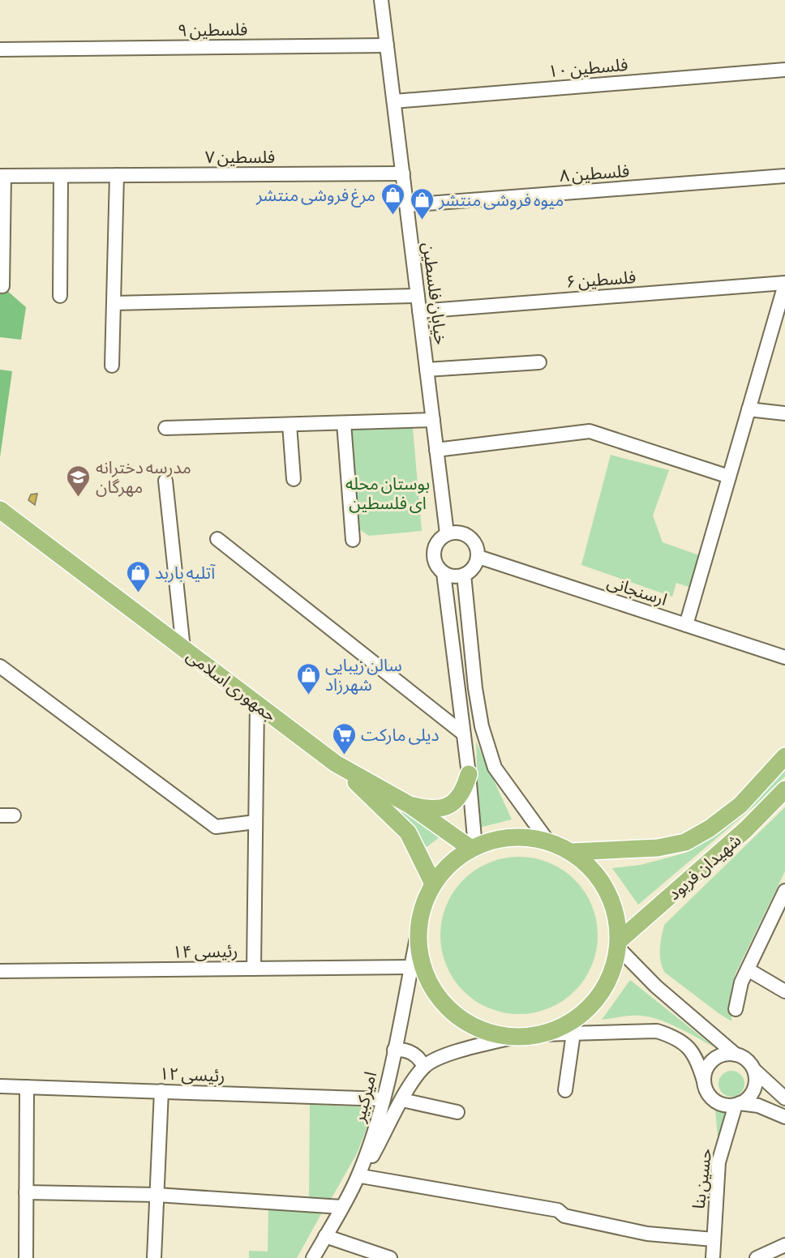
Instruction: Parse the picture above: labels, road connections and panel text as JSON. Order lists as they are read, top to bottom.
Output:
{
  "streets": {
    "main road": ["جمهوری اسلامی", "شهيدان فربود"],
    "street": [
      "فلسطین ۹",
      "فلسطین ۱۰",
      "فلسطین ۷",
      "فلسطین ۸",
      "فلسطین ۶",
      "خیابان فلسطین",
      "ارسنجانی",
      "رئیسی ۱۴",
      "رئیسی ۱۲",
      "امیرکبیر",
      "حسین بنا"
    ]
  },
  "crossings": [
    ["فلسطین ۹", "خیابان فلسطین"],
    ["فلسطین ۱۰", "خیابان فلسطین"],
    ["فلسطین ۷", "خیابان فلسطین"],
    ["فلسطین ۸", "خیابان فلسطین"],
    ["فلسطین ۶", "خیابان فلسطین"],
    ["خیابان فلسطین", "ارسنجانی"],
    ["رئیسی ۱۴", "امیرکبیر"],
    ["رئیسی ۱۲", "امیرکبیر"]
  ],
  "parks": ["بوستان محله ای فلسطین"],
  "places": {
    "shop": [
      "مرغ فروشی منتشر",
      "میوه فروشی منتشر",
      "آتلیه باربد",
      "سالن زیبایی شهرزاد"
    ],
    "school or university": ["مدرسه دخترانه مهرگان"],
    "supermarket": ["دیلی مارکت"]
  }
}
